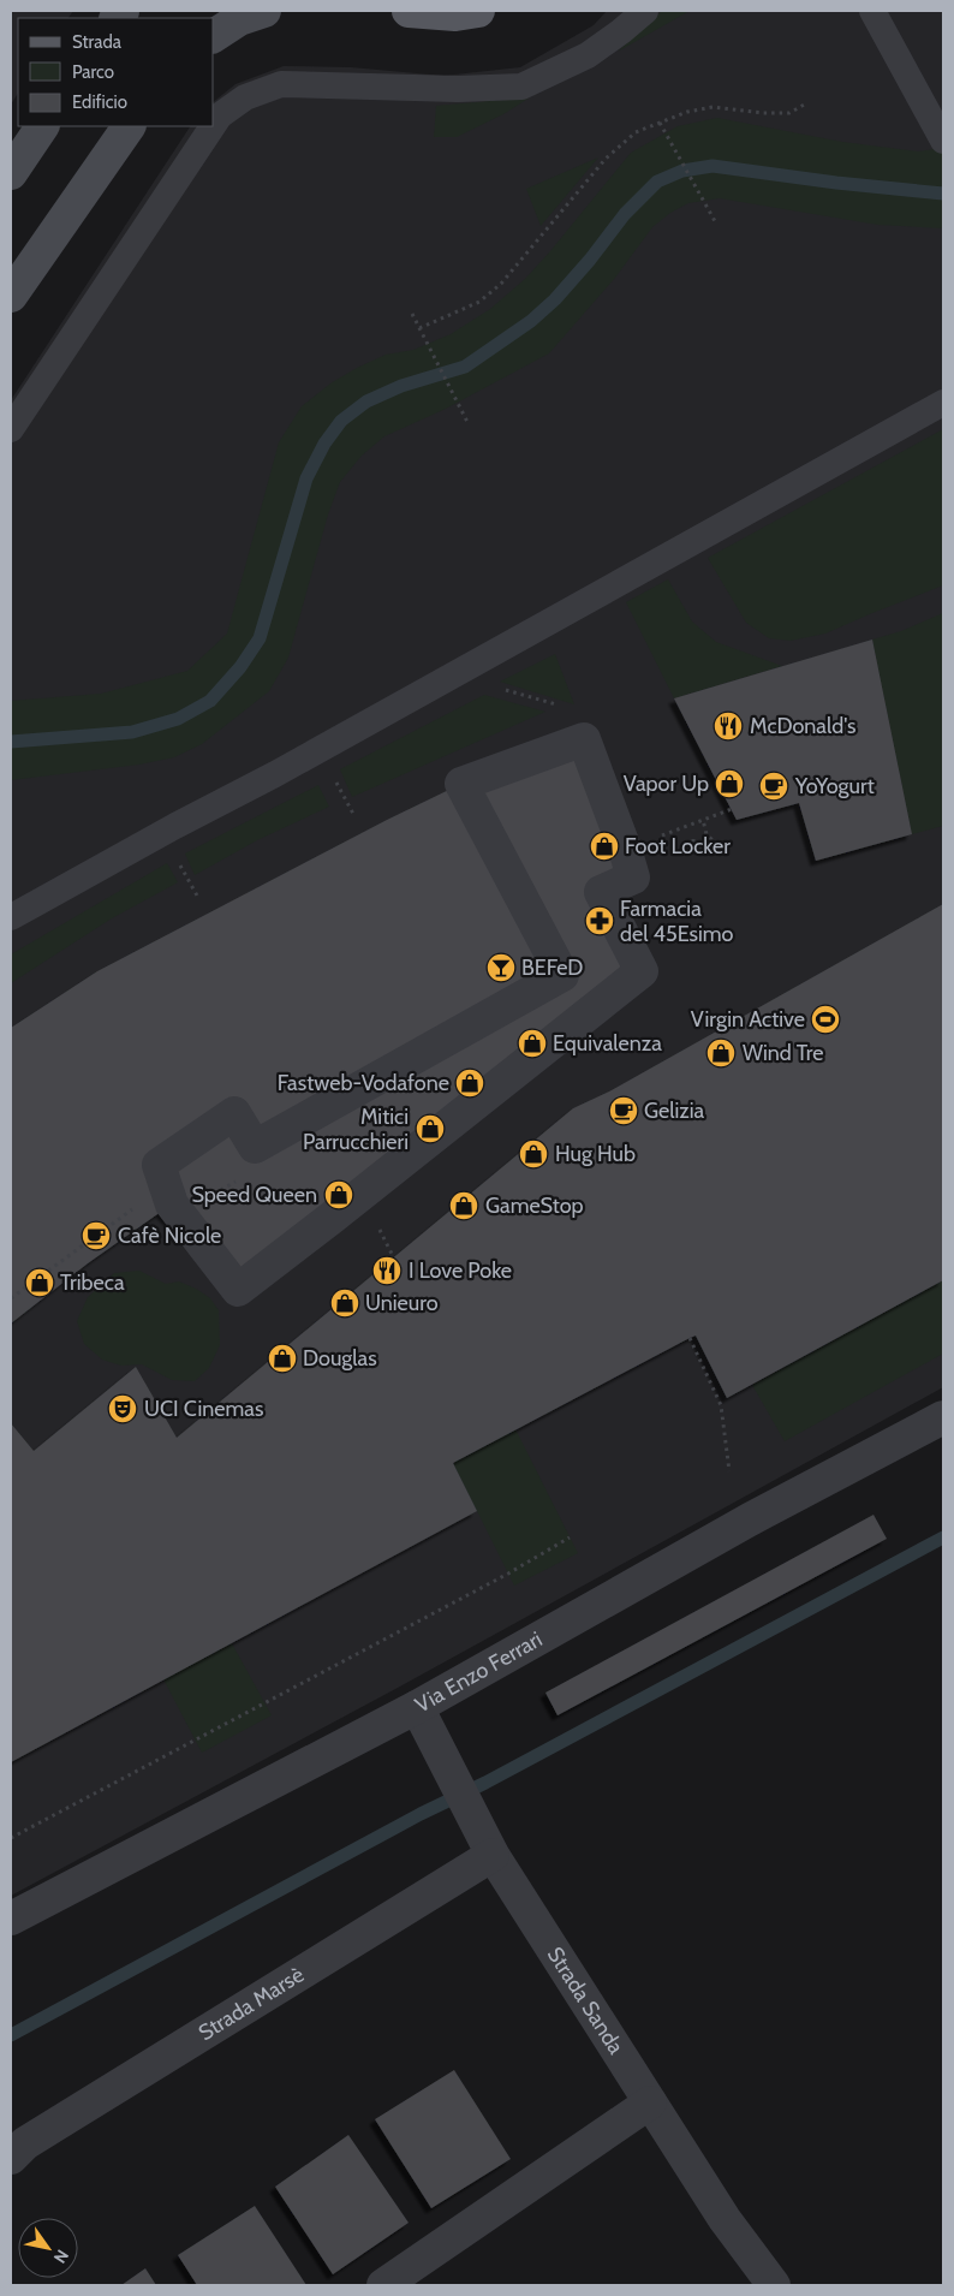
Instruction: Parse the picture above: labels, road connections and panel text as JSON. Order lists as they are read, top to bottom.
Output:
{
  "streets": {
    "street": ["Via Enzo Ferrari", "Strada Sanda", "Strada Marsè"]
  },
  "crossings": [
    ["Via Enzo Ferrari", "Strada Sanda"],
    ["Strada Sanda", "Strada Marsè"]
  ],
  "places": {
    "restaurant": ["McDonald's", "I Love Poke"],
    "shop": [
      "Vapor Up",
      "Foot Locker",
      "Equivalenza",
      "Wind Tre",
      "Fastweb-Vodafone",
      "Mitici Parrucchieri",
      "Hug Hub",
      "Speed Queen",
      "GameStop",
      "Tribeca",
      "Unieuro",
      "Douglas"
    ],
    "cafe": ["YoYogurt", "Gelizia", "Cafè Nicole"],
    "pharmacy": ["Farmacia del 45Esimo"],
    "bar": ["BEFeD"],
    "sports": ["Virgin Active"],
    "theatre": ["UCI Cinemas"]
  },
  "legend": ["Strada", "Parco", "Edificio"],
  "north": "bottom right"
}
